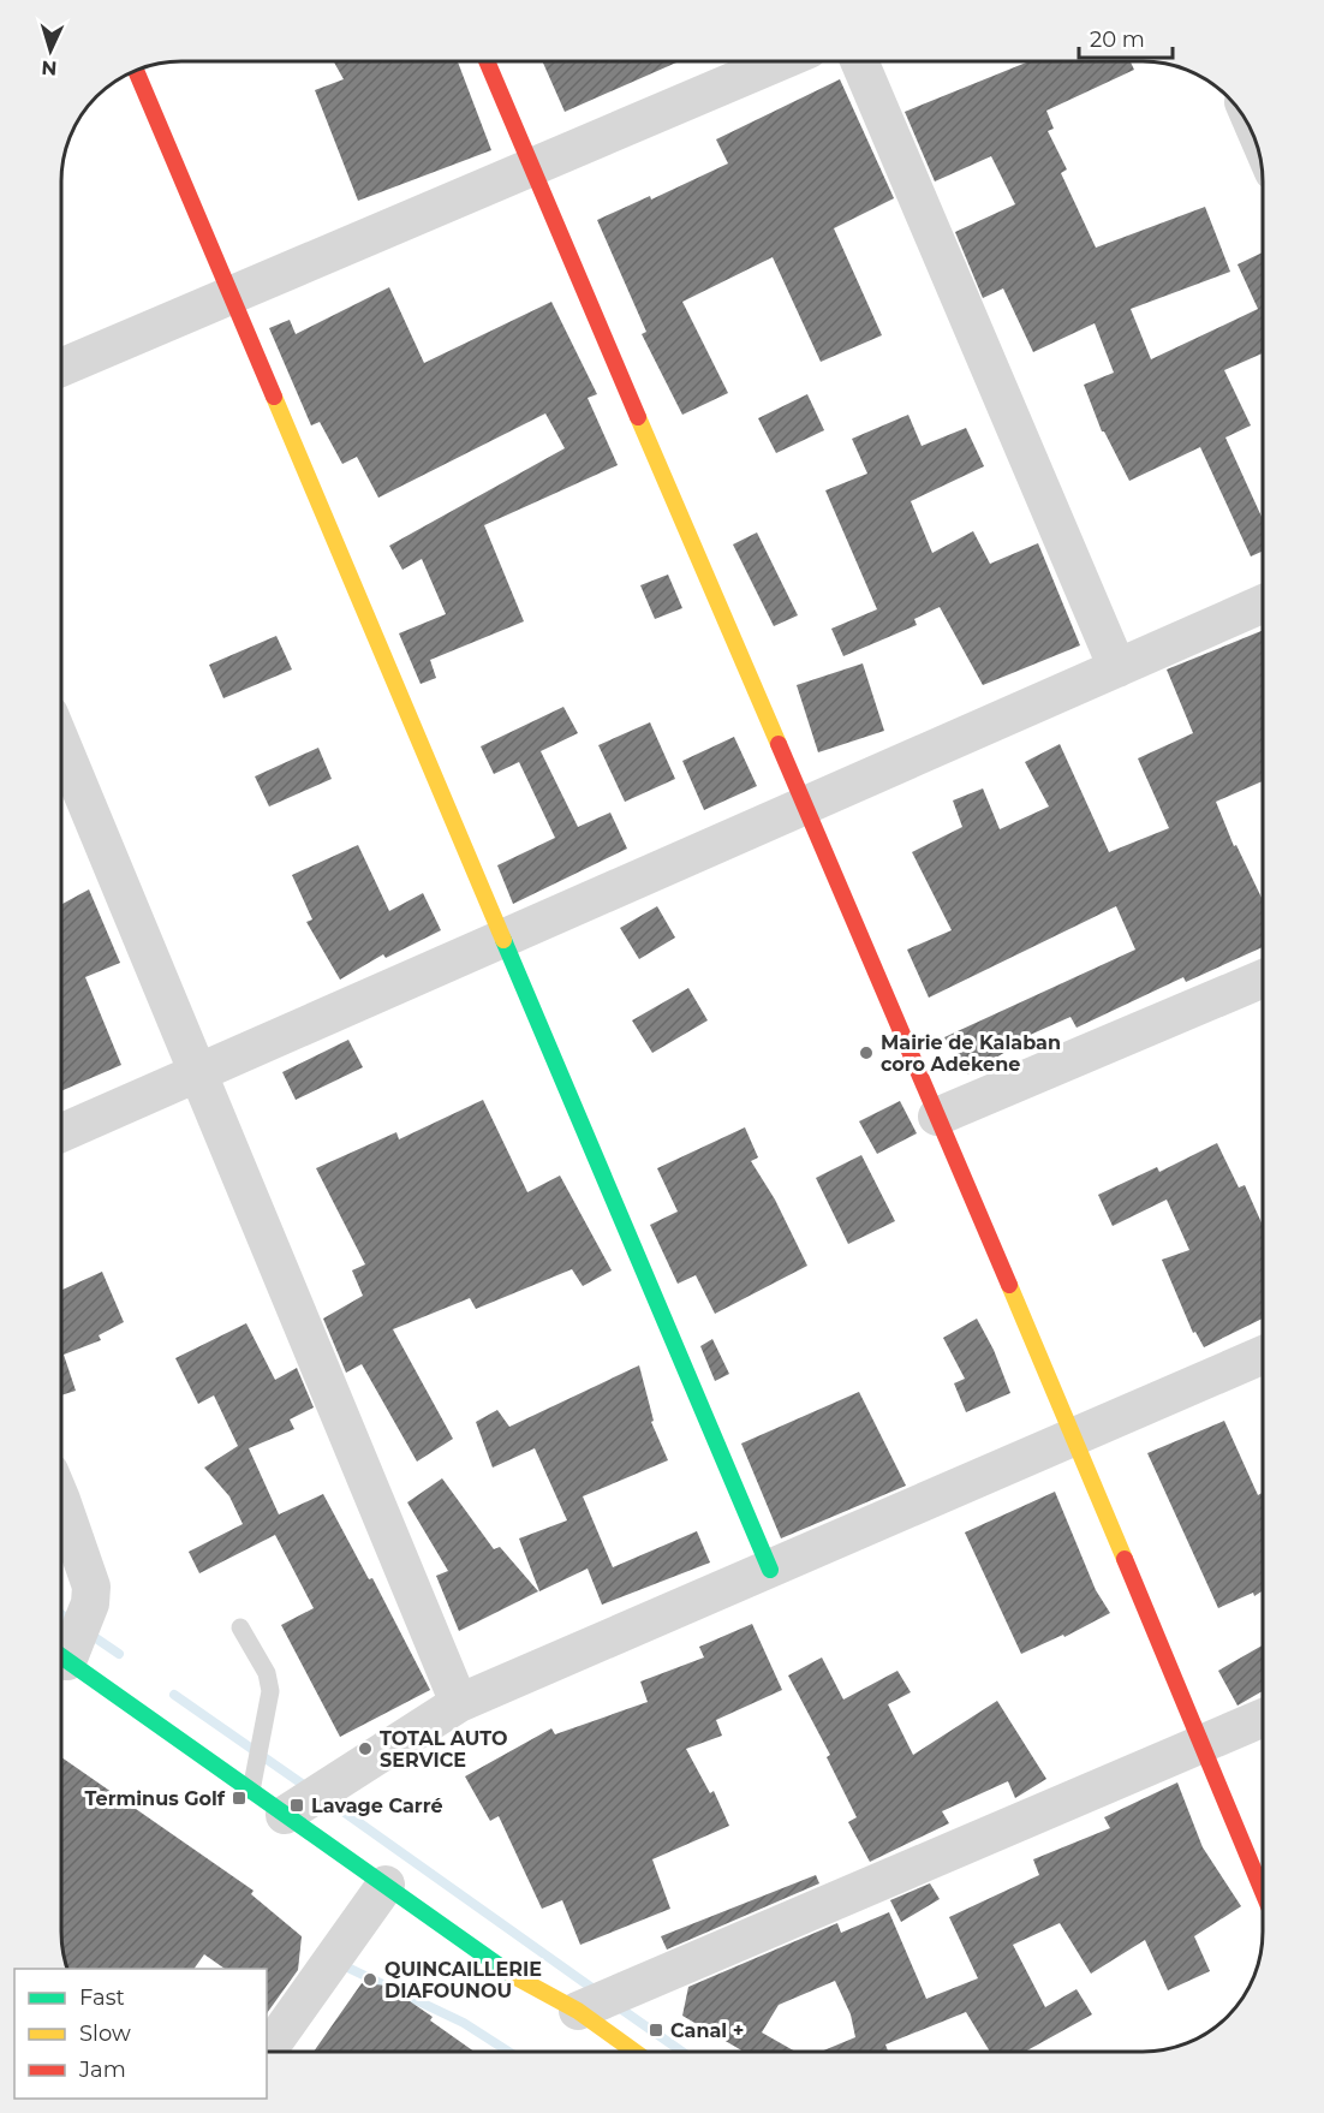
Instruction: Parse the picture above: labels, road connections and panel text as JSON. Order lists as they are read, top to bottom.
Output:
{
  "places": {
    "other": ["Mairie de Kalaban coro Adekene", "TOTAL AUTO SERVICE", "QUINCAILLERIE DIAFOUNOU"],
    "transit": ["Terminus Golf", "Lavage Carré", "Canal +"]
  },
  "legend": ["Fast", "Slow", "Jam"],
  "scale_bar": "20 m",
  "north": "bottom"
}
